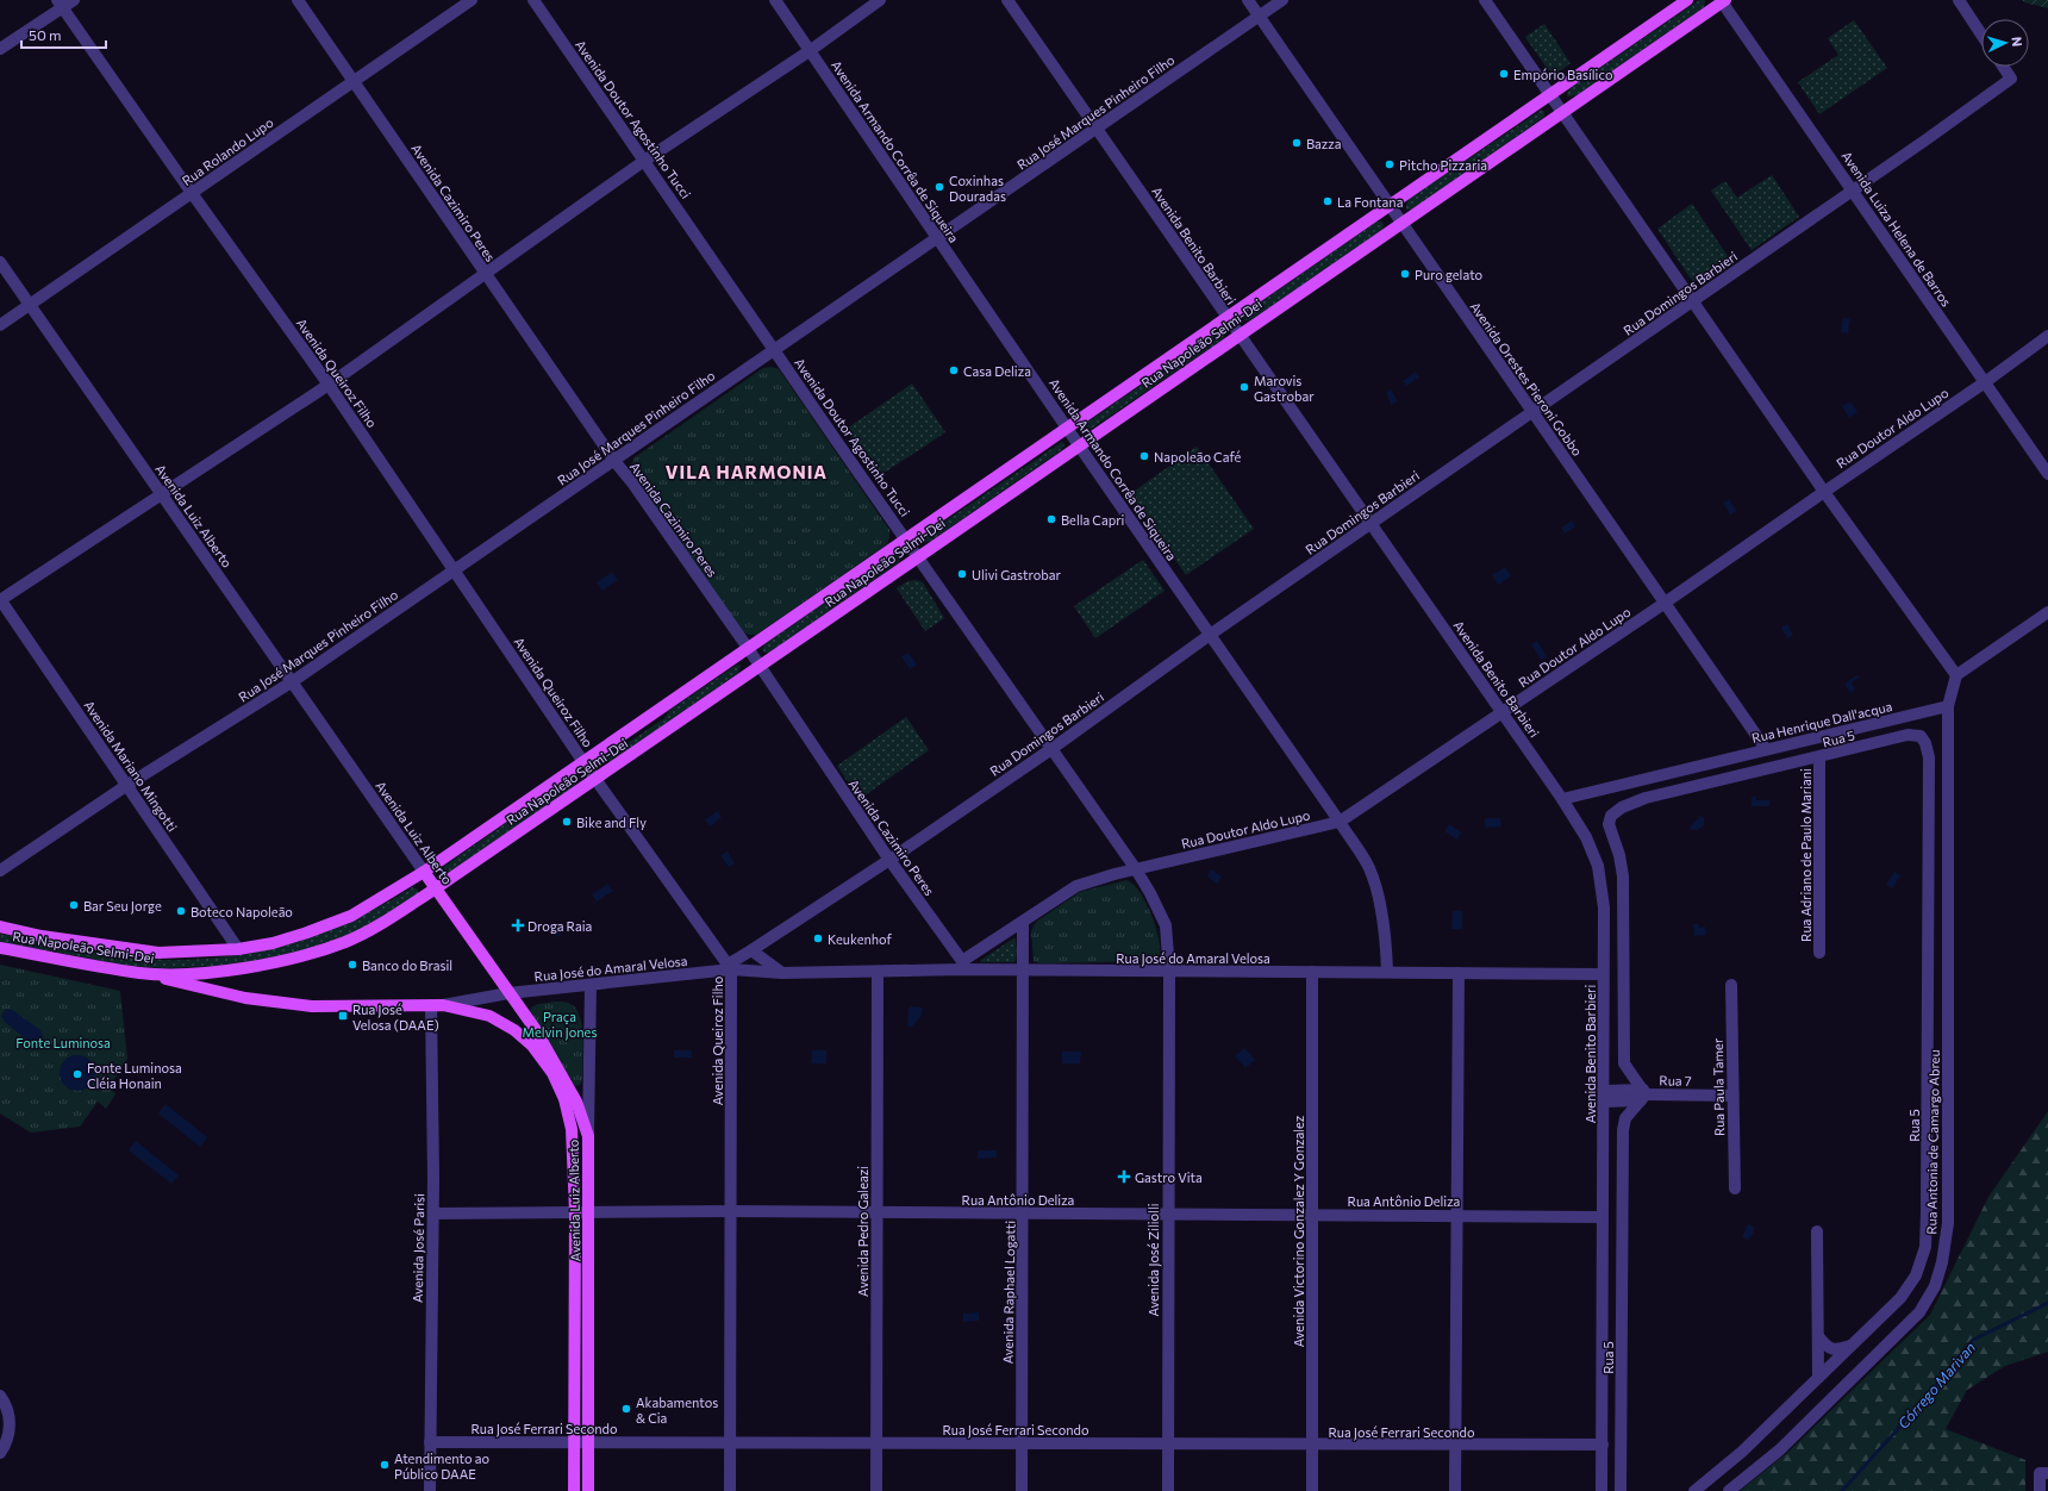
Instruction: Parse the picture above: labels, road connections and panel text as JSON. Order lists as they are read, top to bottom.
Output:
{
  "streets": {
    "main road": ["Rua Napoleão Selmi-Dei", "Avenida Luiz Alberto", "Rua José do Amaral Velosa"],
    "street": [
      "Rua José Marques Pinheiro Filho",
      "Avenida Doutor Agostinho Tucci",
      "Rua Rolando Lupo",
      "Avenida Armando Corrêa de Siqueira",
      "Avenida Cazimiro Peres",
      "Avenida Luiza Helena de Barros",
      "Avenida Benito Barbieri",
      "Rua Domingos Barbieri",
      "Avenida Queiroz Filho",
      "Avenida Orestes Pieroni Gobbo",
      "Rua Doutor Aldo Lupo",
      "Rua Henrique Dall'acqua",
      "Rua 5",
      "Avenida Mariano Mingotti",
      "Rua Adriano de Paulo Mariani",
      "Rua 7",
      "Rua Paula Tamer",
      "Rua Antonia de Camargo Abreu",
      "Rua Antônio Deliza",
      "Avenida Pedro Galeazi",
      "Avenida Victorino Gonzalez Y Gonzalez",
      "Avenida José Parisi",
      "Avenida José Ziliolli",
      "Avenida Raphael Logatti",
      "Rua José Ferrari Secondo"
    ]
  },
  "crossings": [
    ["Rua José Marques Pinheiro Filho", "Avenida Doutor Agostinho Tucci"],
    ["Rua José Marques Pinheiro Filho", "Avenida Armando Corrêa de Siqueira"],
    ["Rua José Marques Pinheiro Filho", "Avenida Cazimiro Peres"],
    ["Rua José Marques Pinheiro Filho", "Avenida Benito Barbieri"],
    ["Rua José Marques Pinheiro Filho", "Avenida Queiroz Filho"],
    ["Rua José Marques Pinheiro Filho", "Avenida Orestes Pieroni Gobbo"],
    ["Rua José Marques Pinheiro Filho", "Avenida Luiz Alberto"],
    ["Rua José Marques Pinheiro Filho", "Avenida Mariano Mingotti"],
    ["Avenida Doutor Agostinho Tucci", "Rua Domingos Barbieri"],
    ["Avenida Doutor Agostinho Tucci", "Rua Napoleão Selmi-Dei"],
    ["Avenida Doutor Agostinho Tucci", "Rua Doutor Aldo Lupo"],
    ["Avenida Doutor Agostinho Tucci", "Rua José do Amaral Velosa"],
    ["Avenida Doutor Agostinho Tucci", "Avenida José Ziliolli"],
    ["Rua Rolando Lupo", "Avenida Cazimiro Peres"],
    ["Rua Rolando Lupo", "Avenida Queiroz Filho"],
    ["Rua Rolando Lupo", "Avenida Luiz Alberto"],
    ["Avenida Armando Corrêa de Siqueira", "Rua Domingos Barbieri"],
    ["Avenida Armando Corrêa de Siqueira", "Rua Napoleão Selmi-Dei"],
    ["Avenida Armando Corrêa de Siqueira", "Rua Doutor Aldo Lupo"],
    ["Avenida Armando Corrêa de Siqueira", "Rua José do Amaral Velosa"],
    ["Avenida Cazimiro Peres", "Rua Domingos Barbieri"],
    ["Avenida Cazimiro Peres", "Rua Napoleão Selmi-Dei"],
    ["Avenida Cazimiro Peres", "Rua Doutor Aldo Lupo"],
    ["Avenida Cazimiro Peres", "Rua José do Amaral Velosa"],
    ["Avenida Luiza Helena de Barros", "Rua Domingos Barbieri"],
    ["Avenida Luiza Helena de Barros", "Rua Napoleão Selmi-Dei"],
    ["Avenida Luiza Helena de Barros", "Rua Doutor Aldo Lupo"],
    ["Avenida Benito Barbieri", "Rua Domingos Barbieri"],
    ["Avenida Benito Barbieri", "Rua Napoleão Selmi-Dei"],
    ["Avenida Benito Barbieri", "Rua Doutor Aldo Lupo"],
    ["Avenida Benito Barbieri", "Rua Henrique Dall'acqua"],
    ["Avenida Benito Barbieri", "Rua José do Amaral Velosa"],
    ["Avenida Benito Barbieri", "Rua 7"],
    ["Avenida Benito Barbieri", "Rua Antônio Deliza"],
    ["Avenida Benito Barbieri", "Rua José Ferrari Secondo"],
    ["Rua Domingos Barbieri", "Avenida Queiroz Filho"],
    ["Rua Domingos Barbieri", "Avenida Orestes Pieroni Gobbo"],
    ["Rua Domingos Barbieri", "Rua José do Amaral Velosa"],
    ["Rua Napoleão Selmi-Dei", "Avenida Queiroz Filho"],
    ["Rua Napoleão Selmi-Dei", "Avenida Orestes Pieroni Gobbo"],
    ["Rua Napoleão Selmi-Dei", "Avenida Luiz Alberto"],
    ["Rua Napoleão Selmi-Dei", "Avenida Mariano Mingotti"],
    ["Rua Napoleão Selmi-Dei", "Rua José do Amaral Velosa"],
    ["Avenida Queiroz Filho", "Rua José do Amaral Velosa"],
    ["Avenida Queiroz Filho", "Rua Antônio Deliza"],
    ["Avenida Queiroz Filho", "Rua José Ferrari Secondo"],
    ["Avenida Orestes Pieroni Gobbo", "Rua Doutor Aldo Lupo"],
    ["Avenida Orestes Pieroni Gobbo", "Rua Henrique Dall'acqua"],
    ["Rua Doutor Aldo Lupo", "Rua José do Amaral Velosa"],
    ["Rua Doutor Aldo Lupo", "Avenida Raphael Logatti"],
    ["Avenida Luiz Alberto", "Rua José do Amaral Velosa"],
    ["Avenida Luiz Alberto", "Rua Antônio Deliza"],
    ["Avenida Luiz Alberto", "Rua José Ferrari Secondo"],
    ["Rua Henrique Dall'acqua", "Rua Antonia de Camargo Abreu"],
    ["Rua 5", "Rua Adriano de Paulo Mariani"],
    ["Rua 5", "Rua 7"],
    ["Rua José do Amaral Velosa", "Avenida Pedro Galeazi"],
    ["Rua José do Amaral Velosa", "Avenida Victorino Gonzalez Y Gonzalez"],
    ["Rua José do Amaral Velosa", "Avenida José Parisi"],
    ["Rua José do Amaral Velosa", "Avenida José Ziliolli"],
    ["Rua José do Amaral Velosa", "Avenida Raphael Logatti"],
    ["Rua 7", "Rua Paula Tamer"],
    ["Rua Antônio Deliza", "Avenida Pedro Galeazi"],
    ["Rua Antônio Deliza", "Avenida Victorino Gonzalez Y Gonzalez"],
    ["Rua Antônio Deliza", "Avenida José Parisi"],
    ["Rua Antônio Deliza", "Avenida José Ziliolli"],
    ["Rua Antônio Deliza", "Avenida Raphael Logatti"],
    ["Avenida Pedro Galeazi", "Rua José Ferrari Secondo"],
    ["Avenida Victorino Gonzalez Y Gonzalez", "Rua José Ferrari Secondo"],
    ["Avenida José Parisi", "Rua José Ferrari Secondo"],
    ["Avenida José Ziliolli", "Rua José Ferrari Secondo"],
    ["Avenida Raphael Logatti", "Rua José Ferrari Secondo"]
  ],
  "districts": ["VILA HARMONIA"],
  "water": ["Córrego Marivan"],
  "parks": ["Praça Melvin Jones", "Fonte Luminosa"],
  "places": {
    "other": [
      "Empório Basílico",
      "Bazza",
      "Pitcho Pizzaria",
      "Coxinhas Douradas",
      "La Fontana",
      "Puro gelato",
      "Casa Deliza",
      "Marovis Gastrobar",
      "Napoleão Café",
      "Bella Capri",
      "Ulivi Gastrobar",
      "Bike and Fly",
      "Bar Seu Jorge",
      "Boteco Napoleão",
      "Keukenhof",
      "Banco do Brasil",
      "Fonte Luminosa Cléia Honain",
      "Akabamentos & Cia",
      "Atendimento ao Público DAAE"
    ],
    "health": ["Droga Raia", "Gastro Vita"],
    "transit": ["Rua José Velosa (DAAE)"]
  },
  "scale_bar": "50 m",
  "north": "right"
}
